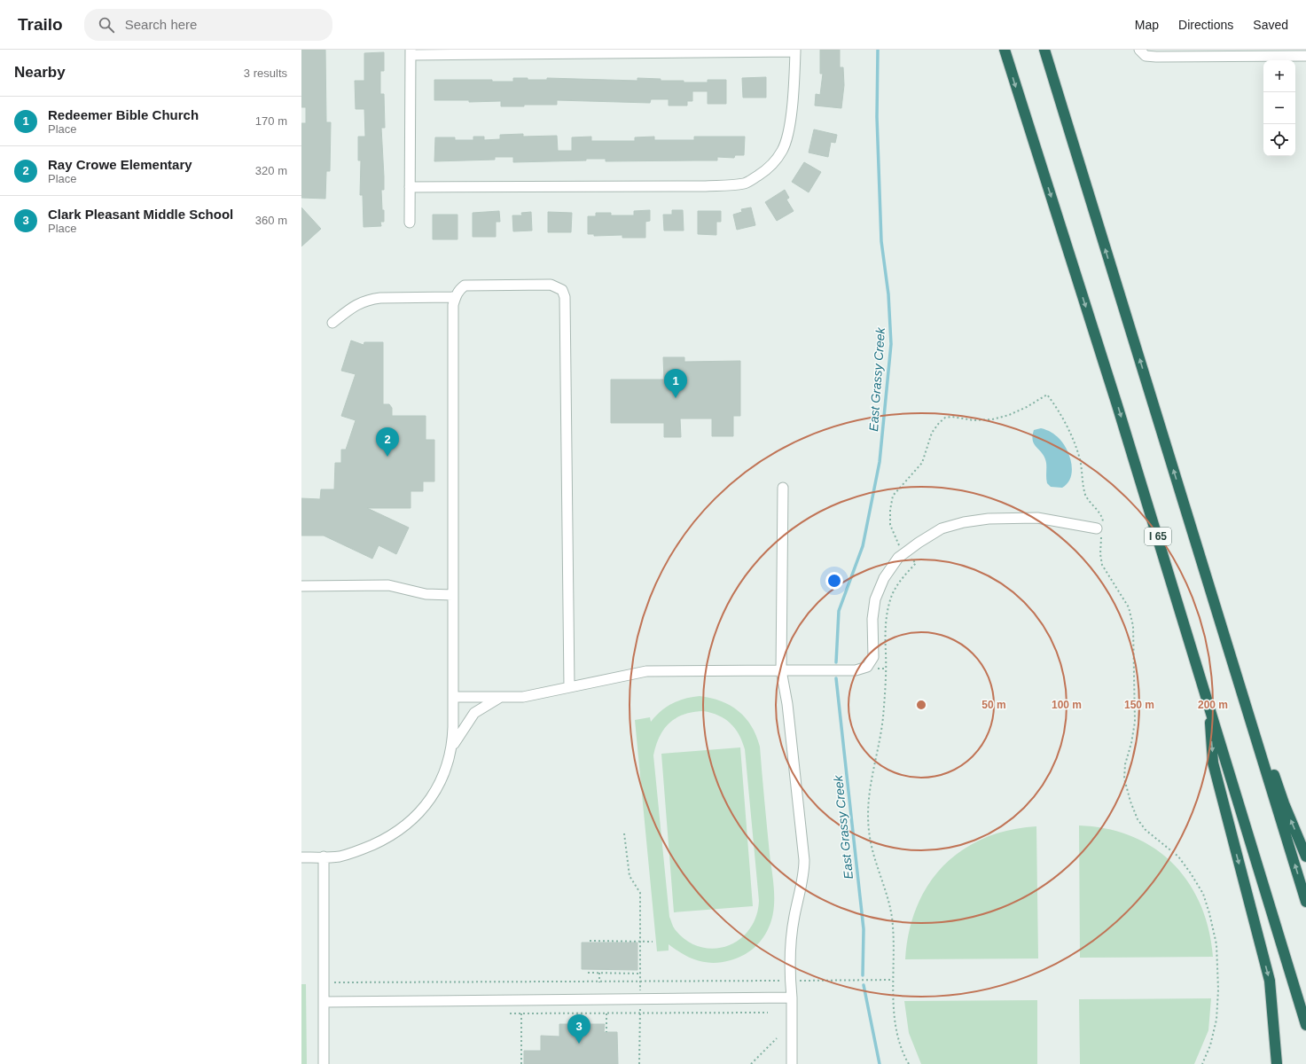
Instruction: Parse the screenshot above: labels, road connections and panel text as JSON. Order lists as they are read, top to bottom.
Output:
{
  "streets": {
    "highway": ["I 65"]
  },
  "water": ["East Grassy Creek"],
  "page": {
    "header": "Trailo",
    "search": "Search here",
    "nav": ["Map", "Directions", "Saved"],
    "heading": ["Nearby", "3 results"],
    "map_buttons": ["+", "−"],
    "list": [
      {
        "mark": "1",
        "name": "Redeemer Bible Church",
        "note": "Place",
        "value": "170 m"
      },
      {
        "mark": "2",
        "name": "Ray Crowe Elementary",
        "note": "Place",
        "value": "320 m"
      },
      {
        "mark": "3",
        "name": "Clark Pleasant Middle School",
        "note": "Place",
        "value": "360 m"
      }
    ],
    "pins": ["1", "2", "3"]
  },
  "rings": [
    "50 m",
    "100 m",
    "150 m",
    "200 m"
  ]
}
